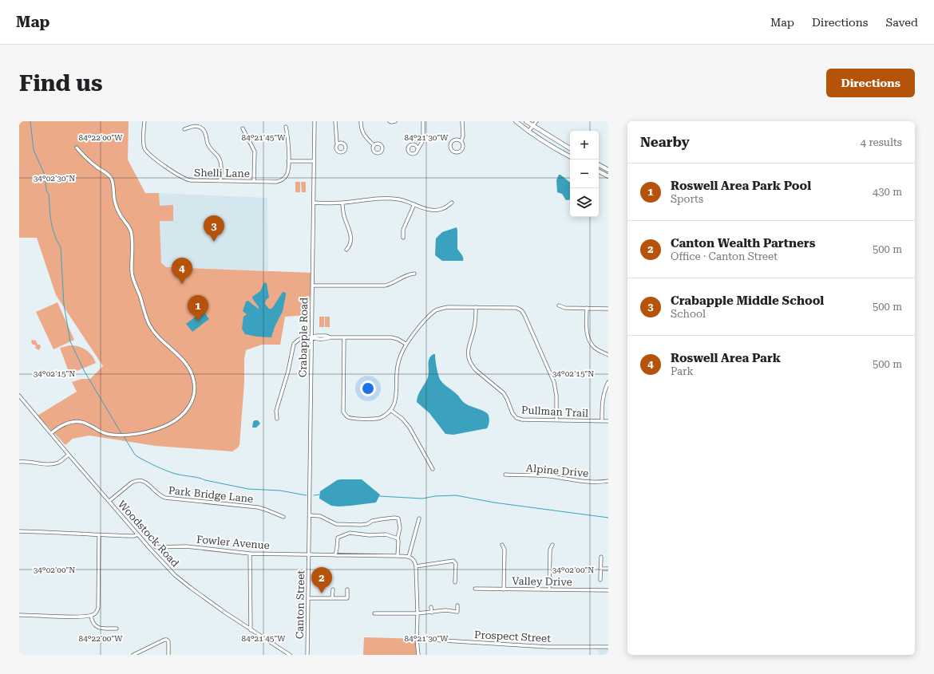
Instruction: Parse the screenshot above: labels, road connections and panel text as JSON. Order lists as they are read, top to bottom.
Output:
{
  "streets": {
    "street": [
      "Shelli Lane",
      "Crabapple Road",
      "Pullman Trail",
      "Alpine Drive",
      "Park Bridge Lane",
      "Woodstock Road",
      "Fowler Avenue",
      "Valley Drive",
      "Canton Street",
      "Prospect Street"
    ]
  },
  "crossings": [
    ["Crabapple Road", "Fowler Avenue"],
    ["Crabapple Road", "Canton Street"],
    ["Park Bridge Lane", "Woodstock Road"],
    ["Fowler Avenue", "Canton Street"]
  ],
  "page": {
    "header": "Map",
    "nav": ["Map", "Directions", "Saved"],
    "buttons": "Directions",
    "title": "Find us",
    "heading": ["Nearby", "4 results"],
    "map_buttons": ["+", "−"],
    "list": [
      {
        "mark": "1",
        "name": "Roswell Area Park Pool",
        "note": "Sports",
        "value": "430 m"
      },
      {
        "mark": "2",
        "name": "Canton Wealth Partners",
        "note": "Office · Canton Street",
        "value": "500 m"
      },
      {
        "mark": "3",
        "name": "Crabapple Middle School",
        "note": "School",
        "value": "500 m"
      },
      {
        "mark": "4",
        "name": "Roswell Area Park",
        "note": "Park",
        "value": "500 m"
      }
    ],
    "pins": [
      "3",
      "4",
      "1",
      "2"
    ]
  },
  "coordinates": [
    "84°22'00\"W",
    "84°21'45\"W",
    "84°21'30\"W",
    "34°02'30\"N",
    "34°02'15\"N",
    "34°02'00\"N"
  ]
}
